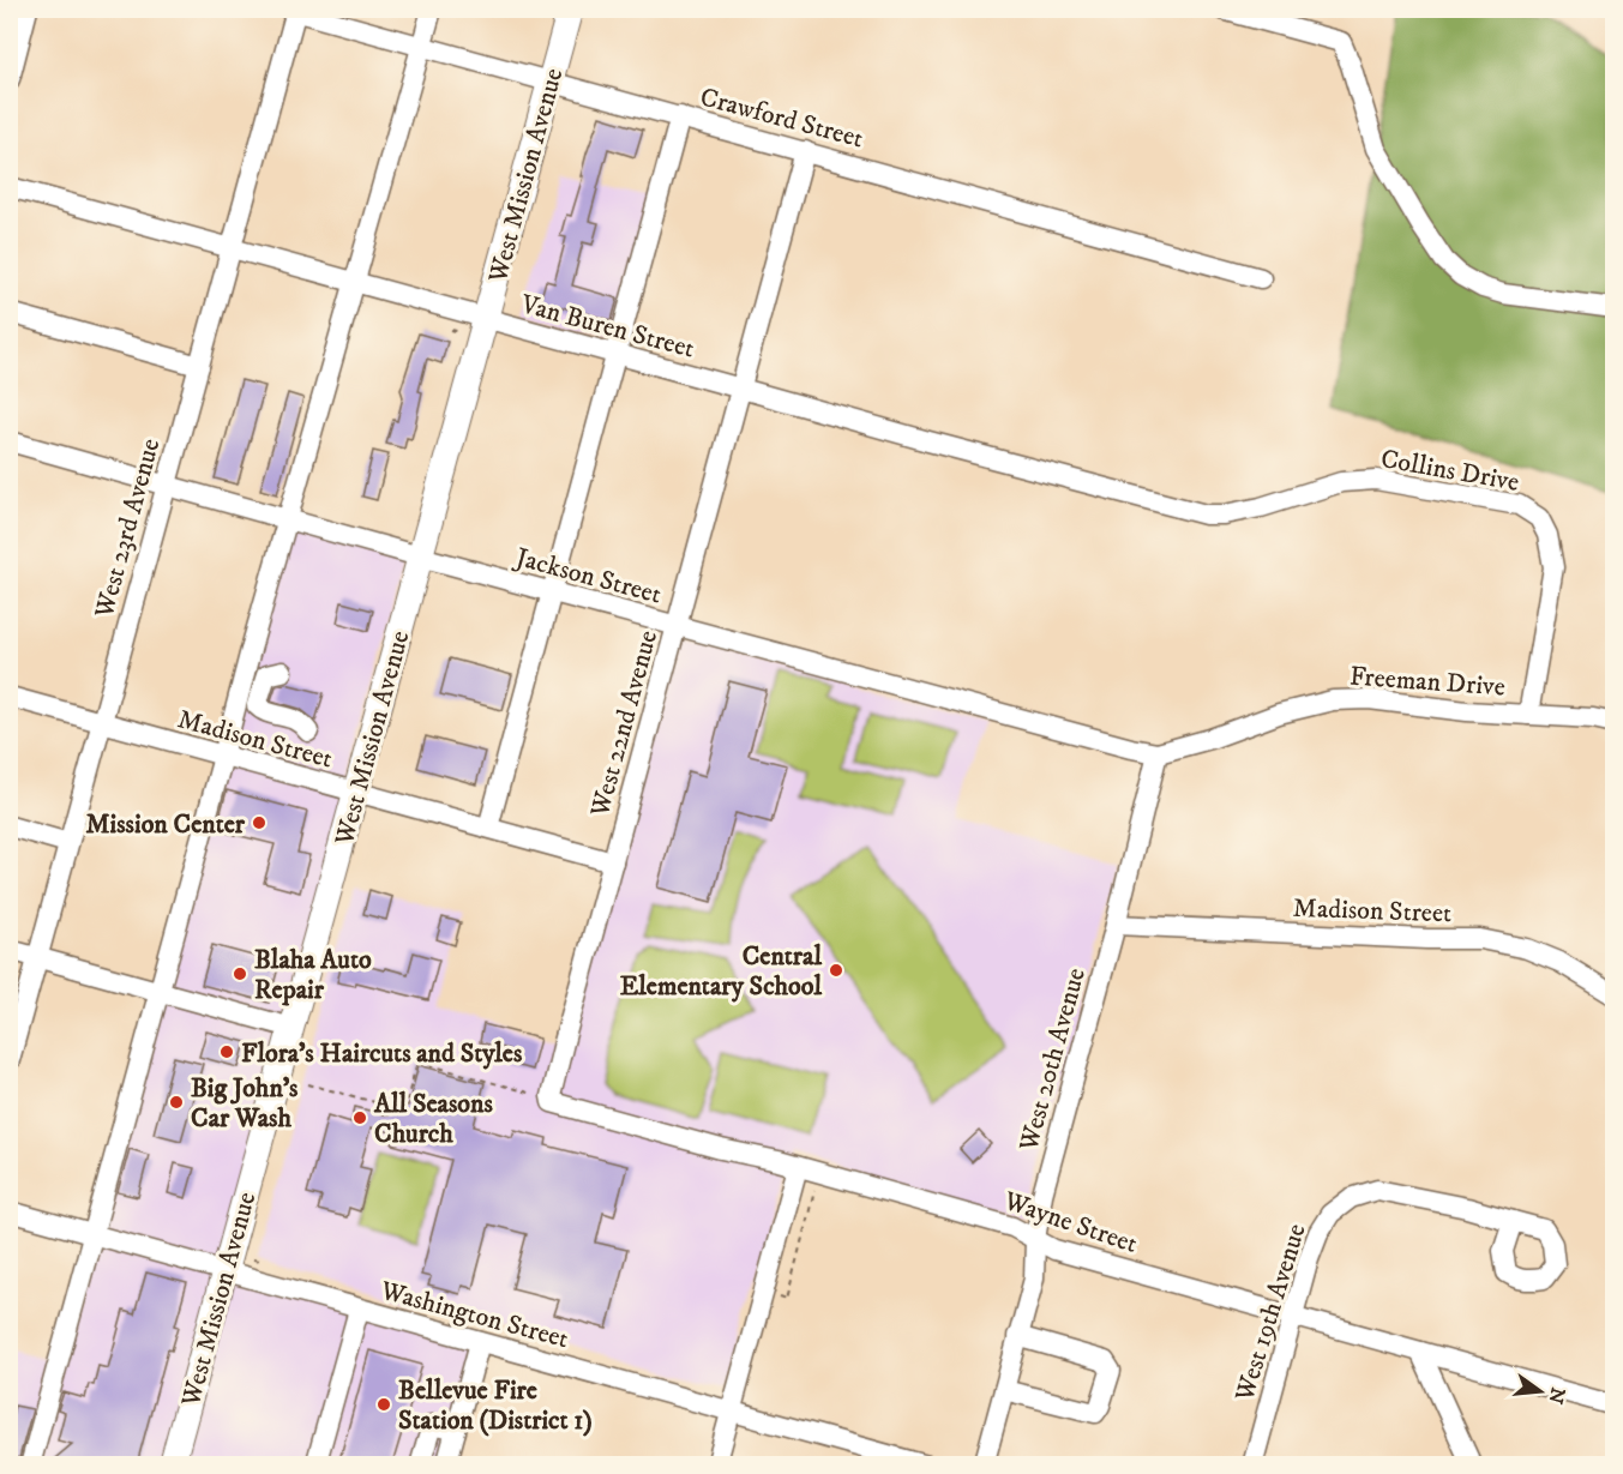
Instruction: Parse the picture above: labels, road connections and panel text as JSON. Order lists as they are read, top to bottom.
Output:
{
  "streets": {
    "main road": ["West Mission Avenue"],
    "street": [
      "Crawford Street",
      "Van Buren Street",
      "Collins Drive",
      "West 23rd Avenue",
      "Jackson Street",
      "Freeman Drive",
      "West 22nd Avenue",
      "Madison Street",
      "West 20th Avenue",
      "Wayne Street",
      "West 19th Avenue",
      "Washington Street"
    ]
  },
  "crossings": [
    ["Crawford Street", "West Mission Avenue"],
    ["Crawford Street", "West 23rd Avenue"],
    ["Crawford Street", "West 22nd Avenue"],
    ["West Mission Avenue", "Van Buren Street"],
    ["West Mission Avenue", "Jackson Street"],
    ["West Mission Avenue", "Madison Street"],
    ["West Mission Avenue", "Washington Street"],
    ["Van Buren Street", "Collins Drive"],
    ["Van Buren Street", "West 23rd Avenue"],
    ["Van Buren Street", "West 22nd Avenue"],
    ["Collins Drive", "Freeman Drive"],
    ["West 23rd Avenue", "Jackson Street"],
    ["West 23rd Avenue", "Madison Street"],
    ["Jackson Street", "Freeman Drive"],
    ["Jackson Street", "West 22nd Avenue"],
    ["Jackson Street", "West 20th Avenue"],
    ["Freeman Drive", "West 20th Avenue"],
    ["West 22nd Avenue", "Madison Street"],
    ["West 22nd Avenue", "Wayne Street"],
    ["Madison Street", "West 20th Avenue"],
    ["West 20th Avenue", "Wayne Street"],
    ["Wayne Street", "West 19th Avenue"]
  ],
  "places": [
    "Mission Center",
    "Central Elementary School",
    "Blaha Auto Repair",
    "Flora's Haircuts and Styles",
    "Big John's Car Wash",
    "All Seasons Church",
    "Bellevue Fire Station (District 1)"
  ],
  "north": "right"
}
